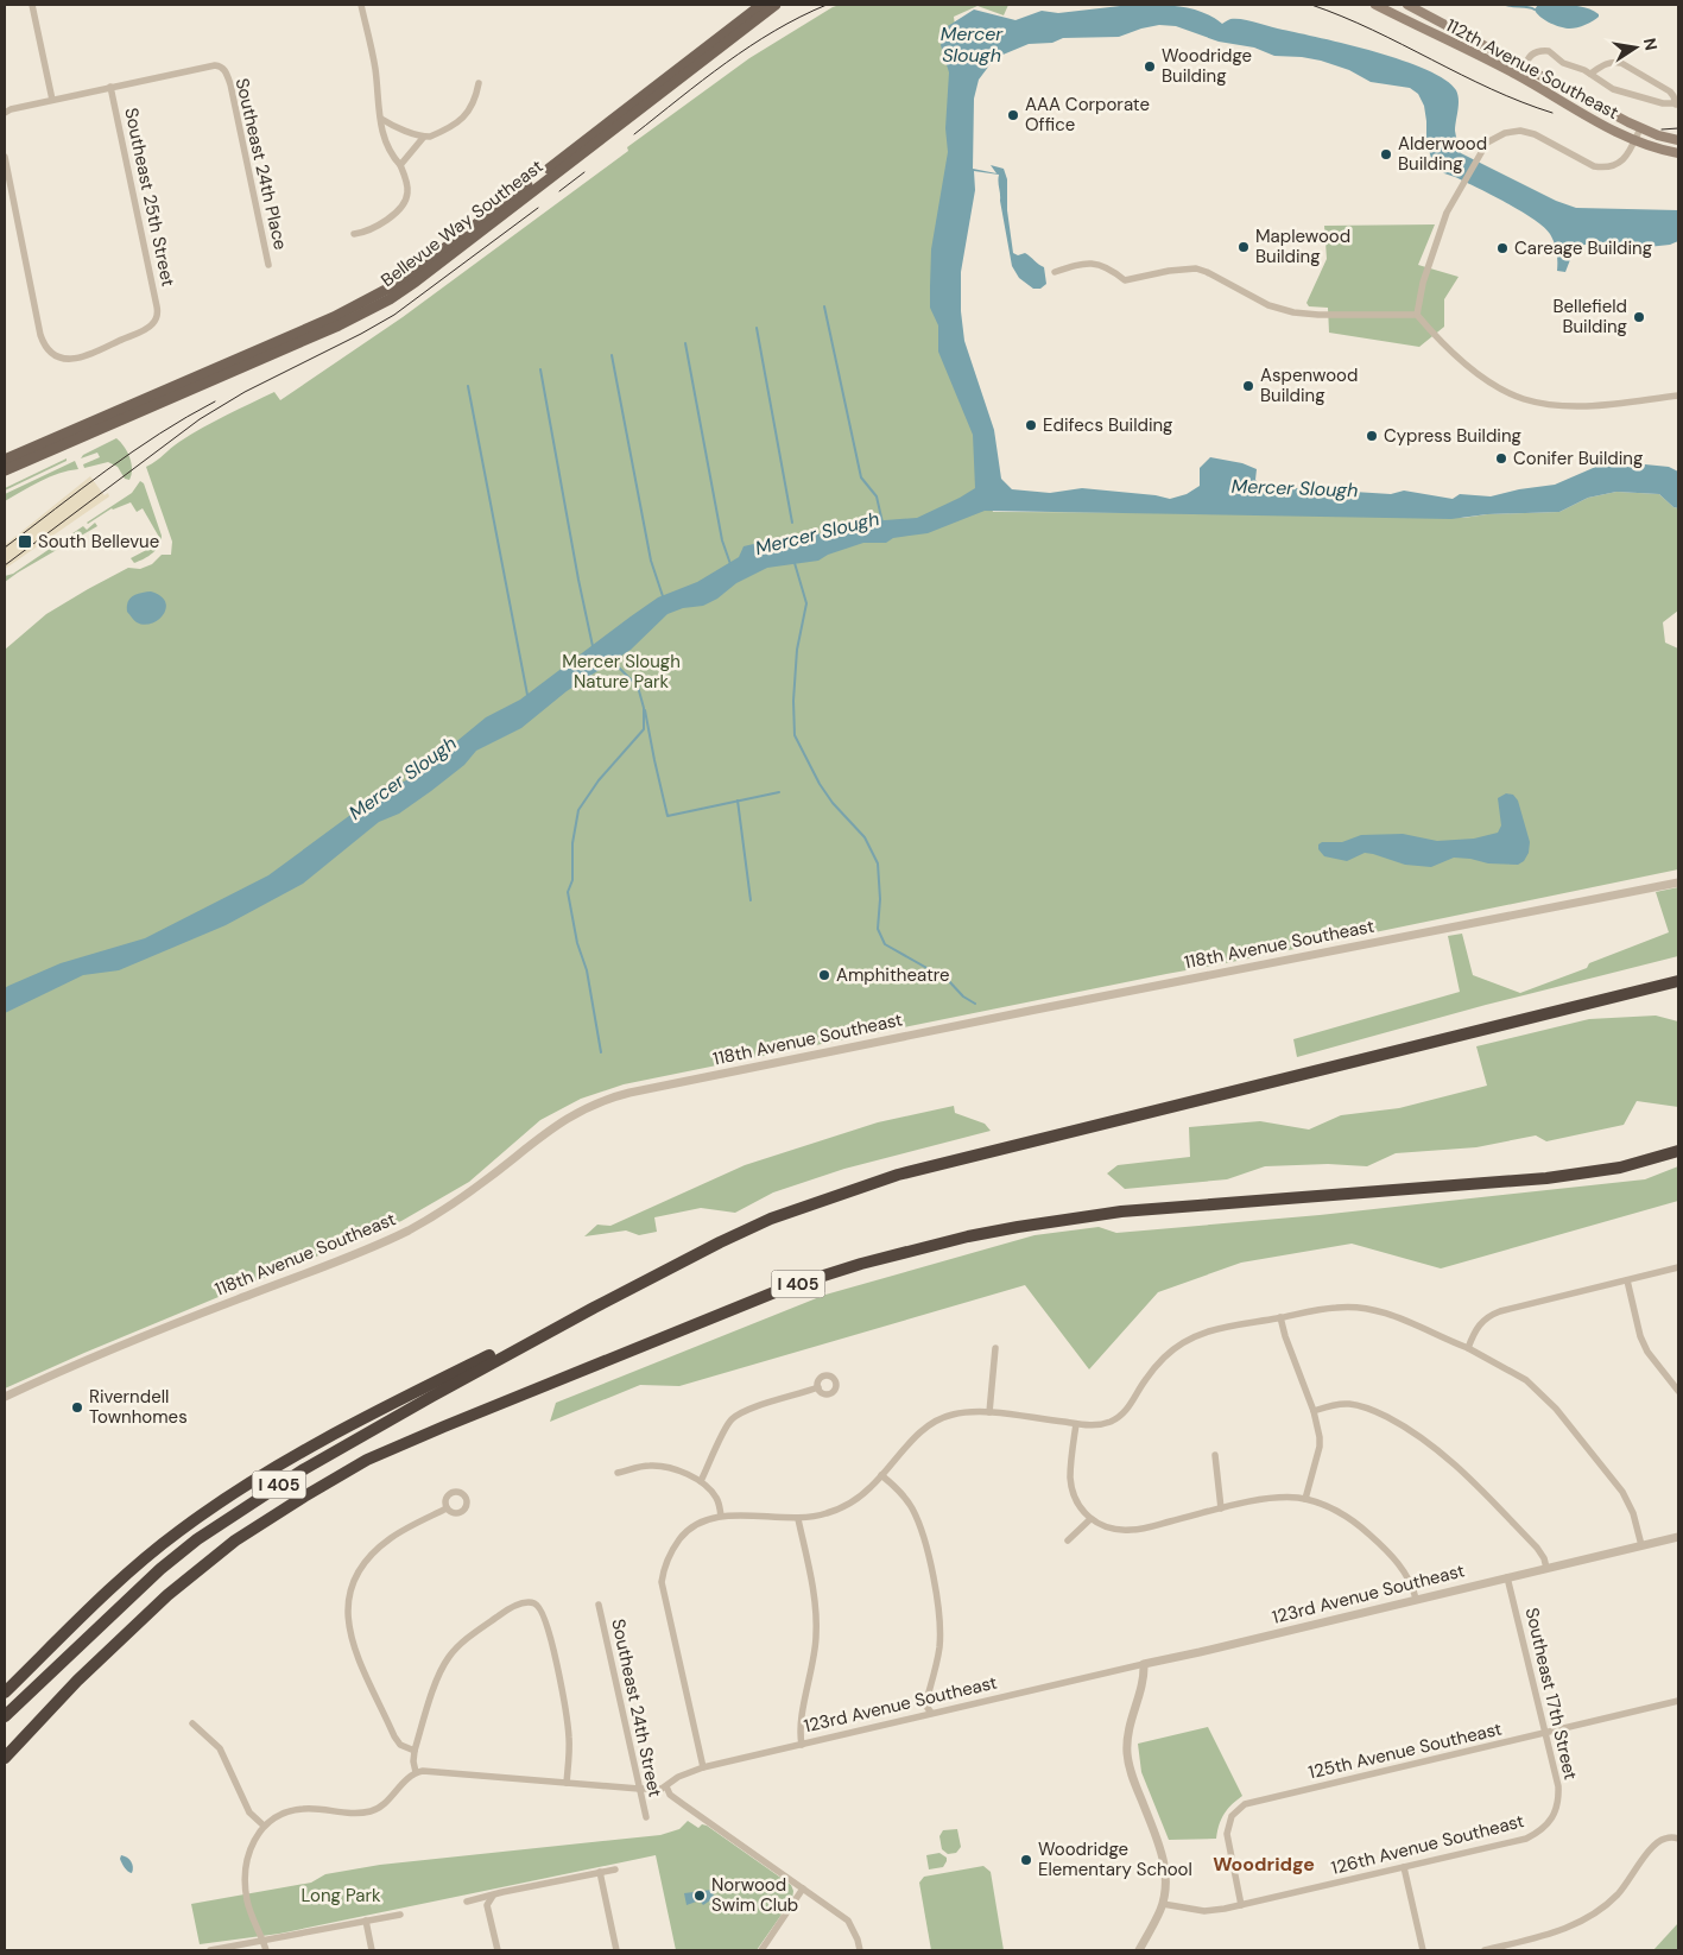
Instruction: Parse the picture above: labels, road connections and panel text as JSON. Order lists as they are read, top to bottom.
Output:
{
  "streets": {
    "highway": ["I 405"],
    "main road": ["112th Avenue Southeast", "Bellevue Way Southeast"],
    "street": [
      "Southeast 24th Place",
      "Southeast 25th Street",
      "118th Avenue Southeast",
      "123rd Avenue Southeast",
      "Southeast 17th Street",
      "Southeast 24th Street",
      "125th Avenue Southeast",
      "126th Avenue Southeast"
    ]
  },
  "crossings": [
    ["Southeast 24th Place", "Southeast 25th Street"],
    ["123rd Avenue Southeast", "Southeast 17th Street"],
    ["123rd Avenue Southeast", "Southeast 24th Street"],
    ["Southeast 17th Street", "125th Avenue Southeast"],
    ["Southeast 17th Street", "126th Avenue Southeast"],
    ["125th Avenue Southeast", "126th Avenue Southeast"]
  ],
  "districts": ["Woodridge"],
  "water": ["Mercer Slough"],
  "parks": ["Mercer Slough Nature Park", "Long Park"],
  "places": {
    "other": [
      "Woodridge Building",
      "AAA Corporate Office",
      "Alderwood Building",
      "Maplewood Building",
      "Careage Building",
      "Bellefield Building",
      "Aspenwood Building",
      "Edifecs Building",
      "Cypress Building",
      "Conifer Building",
      "Amphitheatre",
      "Riverndell Townhomes",
      "Woodridge Elementary School",
      "Norwood Swim Club"
    ],
    "transit": ["South Bellevue"]
  },
  "north": "right"
}
